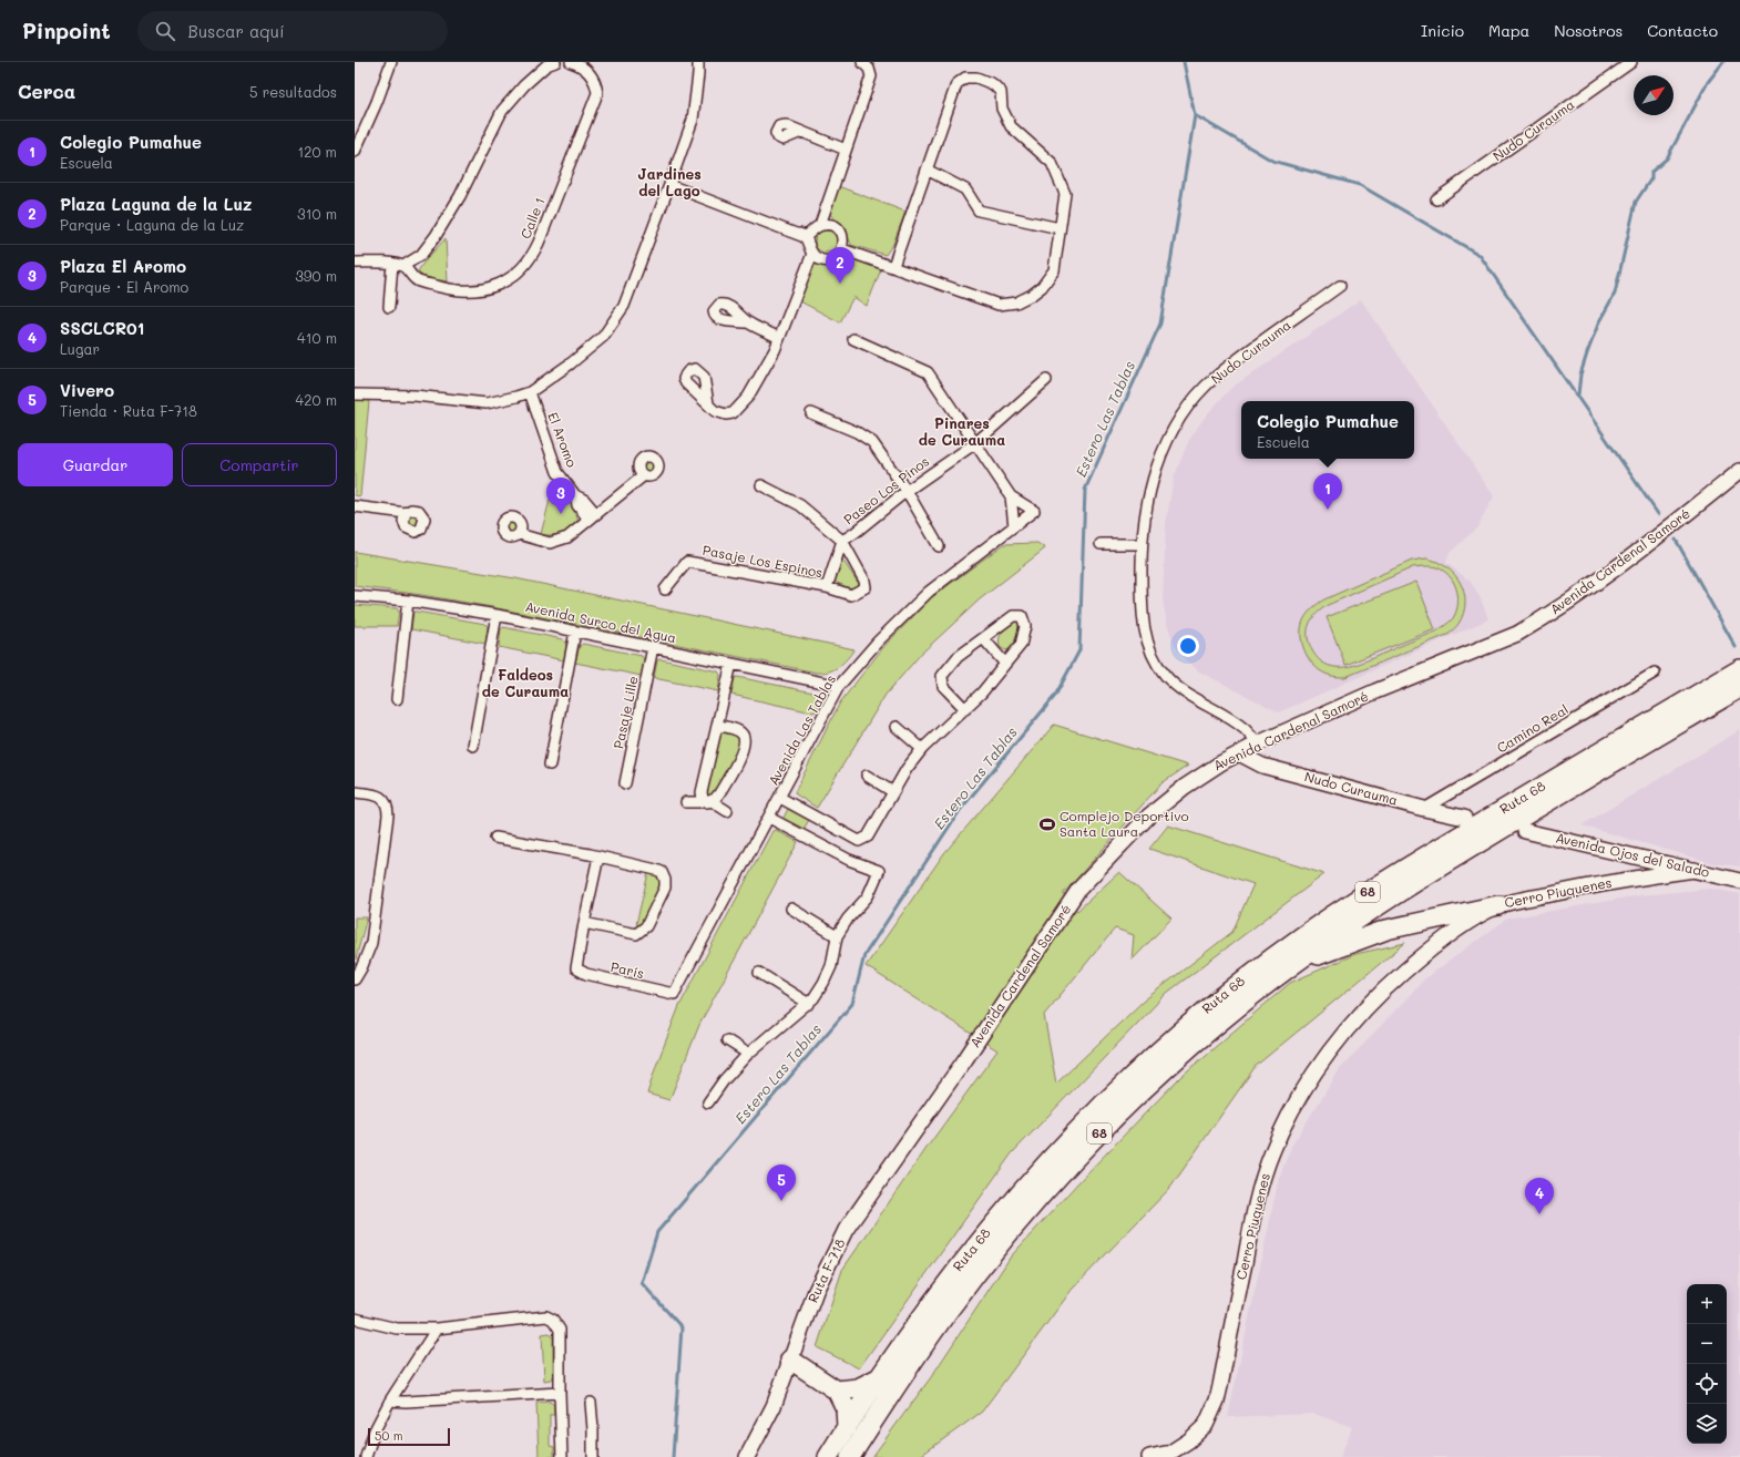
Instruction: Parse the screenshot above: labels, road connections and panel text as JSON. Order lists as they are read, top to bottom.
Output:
{
  "streets": {
    "highway": ["Ruta 68", "68"],
    "main road": [
      "Nudo Curauma",
      "Avenida Cardenal Samoré",
      "Avenida Ojos del Salado",
      "Cerro Piuquenes",
      "Ruta F-718"
    ],
    "street": [
      "Calle 1",
      "El Aromo",
      "Paseo Los Pinos",
      "Pasaje Los Espinos",
      "Avenida Surco del Agua",
      "Pasaje Lille",
      "Camino Real",
      "Avenida Las Tablas",
      "París"
    ]
  },
  "crossings": [
    ["Nudo Curauma", "Avenida Cardenal Samoré"],
    ["Nudo Curauma", "Camino Real"],
    ["Paseo Los Pinos", "Pasaje Los Espinos"],
    ["Avenida Cardenal Samoré", "Ruta F-718"],
    ["Avenida Surco del Agua", "Pasaje Lille"],
    ["Avenida Surco del Agua", "Avenida Las Tablas"],
    ["Avenida Las Tablas", "París"],
    ["Avenida Ojos del Salado", "Cerro Piuquenes"]
  ],
  "districts": ["Jardines del Lago", "Pinares de Curauma", "Faldeos de Curauma"],
  "water": ["Estero Las Tablas"],
  "places": {
    "sports": ["Complejo Deportivo Santa Laura"]
  },
  "scale_bar": "50 m",
  "north": "top right",
  "page": {
    "header": "Pinpoint",
    "search": "Buscar aquí",
    "nav": [
      "Inicio",
      "Mapa",
      "Nosotros",
      "Contacto"
    ],
    "heading": ["Cerca", "5 resultados"],
    "list": [
      {
        "mark": "1",
        "name": "Colegio Pumahue",
        "note": "Escuela",
        "value": "120 m"
      },
      {
        "mark": "2",
        "name": "Plaza Laguna de la Luz",
        "note": "Parque · Laguna de la Luz",
        "value": "310 m"
      },
      {
        "mark": "3",
        "name": "Plaza El Aromo",
        "note": "Parque · El Aromo",
        "value": "390 m"
      },
      {
        "mark": "4",
        "name": "SSCLCR01",
        "note": "Lugar",
        "value": "410 m"
      },
      {
        "mark": "5",
        "name": "Vivero",
        "note": "Tienda · Ruta F-718",
        "value": "420 m"
      }
    ],
    "pins": [
      "2",
      "1",
      "3",
      "5",
      "4"
    ],
    "popup": ["Colegio Pumahue", "Escuela"],
    "buttons": ["Guardar", "Compartir"],
    "map_buttons": ["+", "−"],
    "scale": "50 m"
  }
}
